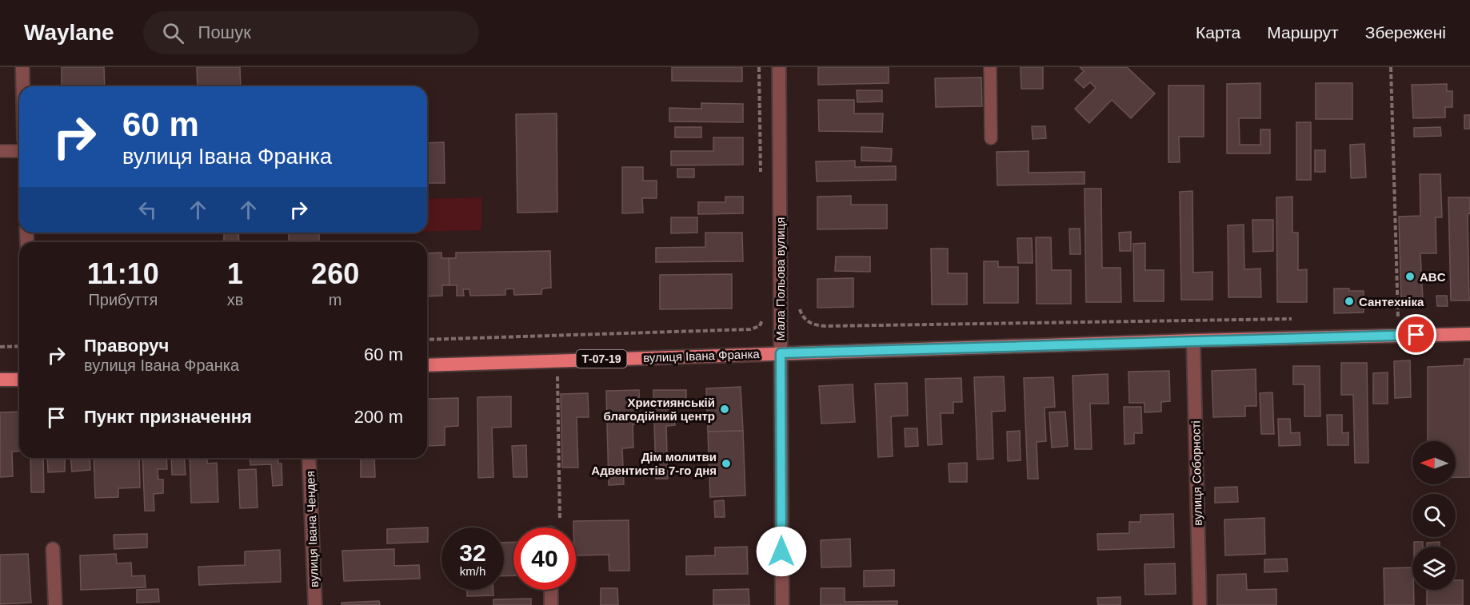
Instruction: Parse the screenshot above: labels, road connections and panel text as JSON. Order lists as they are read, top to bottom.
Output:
{
  "streets": {
    "main road": ["вулиця Івана Франка", "Т-07-19"],
    "street": ["Мала Польова вулиця", "вулиця Соборності", "вулиця Івана Чендея"]
  },
  "crossings": [
    ["Мала Польова вулиця", "вулиця Івана Франка"],
    ["вулиця Івана Франка", "вулиця Соборності"]
  ],
  "places": [
    "ABC",
    "Сантехніка",
    "Християнській благодійний центр",
    "Дім молитви Адвентистів 7-го дня"
  ],
  "north": "left",
  "page": {
    "header": "Waylane",
    "search": "Пошук",
    "nav": ["Карта", "Маршрут", "Збережені"],
    "turn": ["60 m", "вулиця Івана Франка"],
    "eta": [
      "11:10",
      "Прибуття",
      "1",
      "хв",
      "260",
      "m"
    ],
    "list": [
      {
        "name": "Праворуч",
        "note": "вулиця Івана Франка",
        "value": "60 m"
      },
      {
        "name": "Пункт призначення",
        "value": "200 m"
      }
    ],
    "speed": "32 km/h",
    "limit": "40"
  }
}
